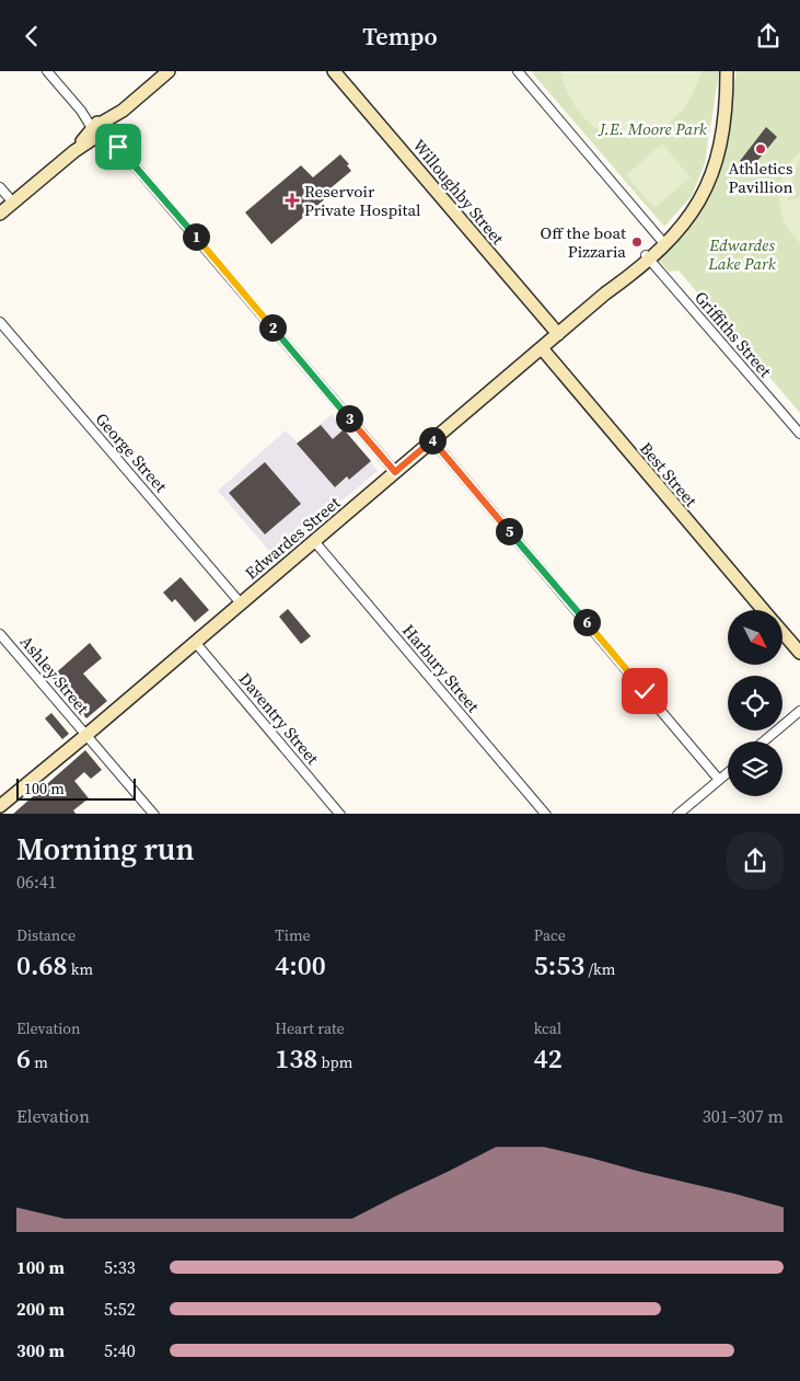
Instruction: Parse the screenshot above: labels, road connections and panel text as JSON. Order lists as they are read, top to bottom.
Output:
{
  "streets": {
    "street": [
      "Willoughby Street",
      "Griffiths Street",
      "George Street",
      "Best Street",
      "Edwardes Street",
      "Harbury Street",
      "Ashley Street",
      "Daventry Street"
    ]
  },
  "crossings": [
    ["Willoughby Street", "Edwardes Street"],
    ["Griffiths Street", "Edwardes Street"],
    ["George Street", "Edwardes Street"],
    ["Best Street", "Edwardes Street"],
    ["Edwardes Street", "Harbury Street"],
    ["Edwardes Street", "Ashley Street"],
    ["Edwardes Street", "Daventry Street"]
  ],
  "parks": ["J.E. Moore Park", "Edwardes Lake Park"],
  "places": {
    "other": ["Athletics Pavillion", "Off the boat Pizzaria"],
    "health": ["Reservoir Private Hospital"]
  },
  "scale_bar": "100 m",
  "north": "bottom right",
  "page": {
    "header": "Tempo",
    "pins": [
      "1",
      "2",
      "3",
      "4",
      "5",
      "6"
    ],
    "scale": "100 m",
    "heading": ["Morning run", "06:41"],
    "stats": [
      ["Distance", "0.68 km"],
      ["Time", "4:00"],
      ["Pace", "5:53 /km"],
      ["Elevation", "6 m"],
      ["Heart rate", "138 bpm"],
      ["kcal", "42"]
    ],
    "chart": ["Elevation", "301–307 m"],
    "list": [
      {
        "name": "100 m",
        "note": "5:33"
      },
      {
        "name": "200 m",
        "note": "5:52"
      },
      {
        "name": "300 m",
        "note": "5:40"
      }
    ]
  }
}
